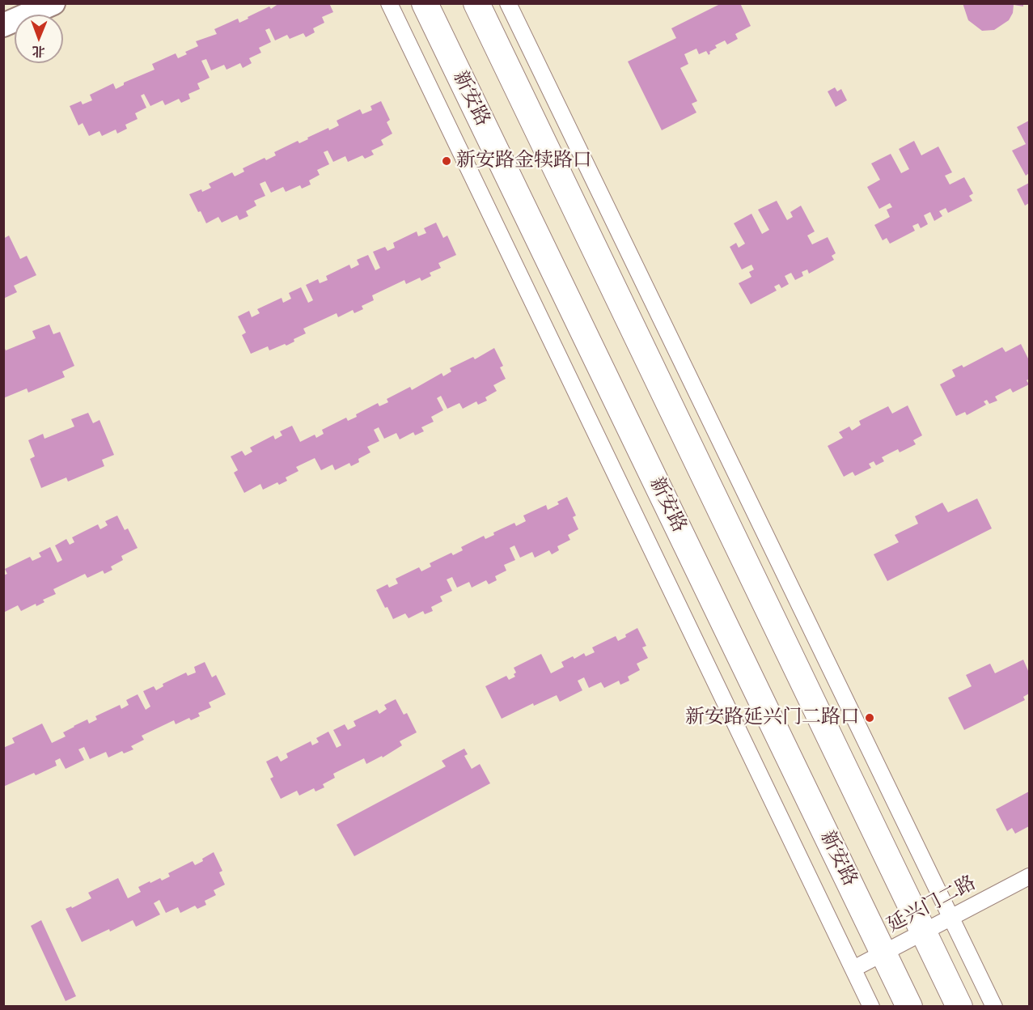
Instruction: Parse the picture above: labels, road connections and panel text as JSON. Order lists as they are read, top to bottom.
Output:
{
  "streets": {
    "main road": ["新安路"],
    "street": ["延兴门二路"]
  },
  "crossings": [
    ["新安路", "延兴门二路"]
  ],
  "places": ["新安路金犊路口", "新安路延兴门二路口"],
  "north": "bottom"
}
